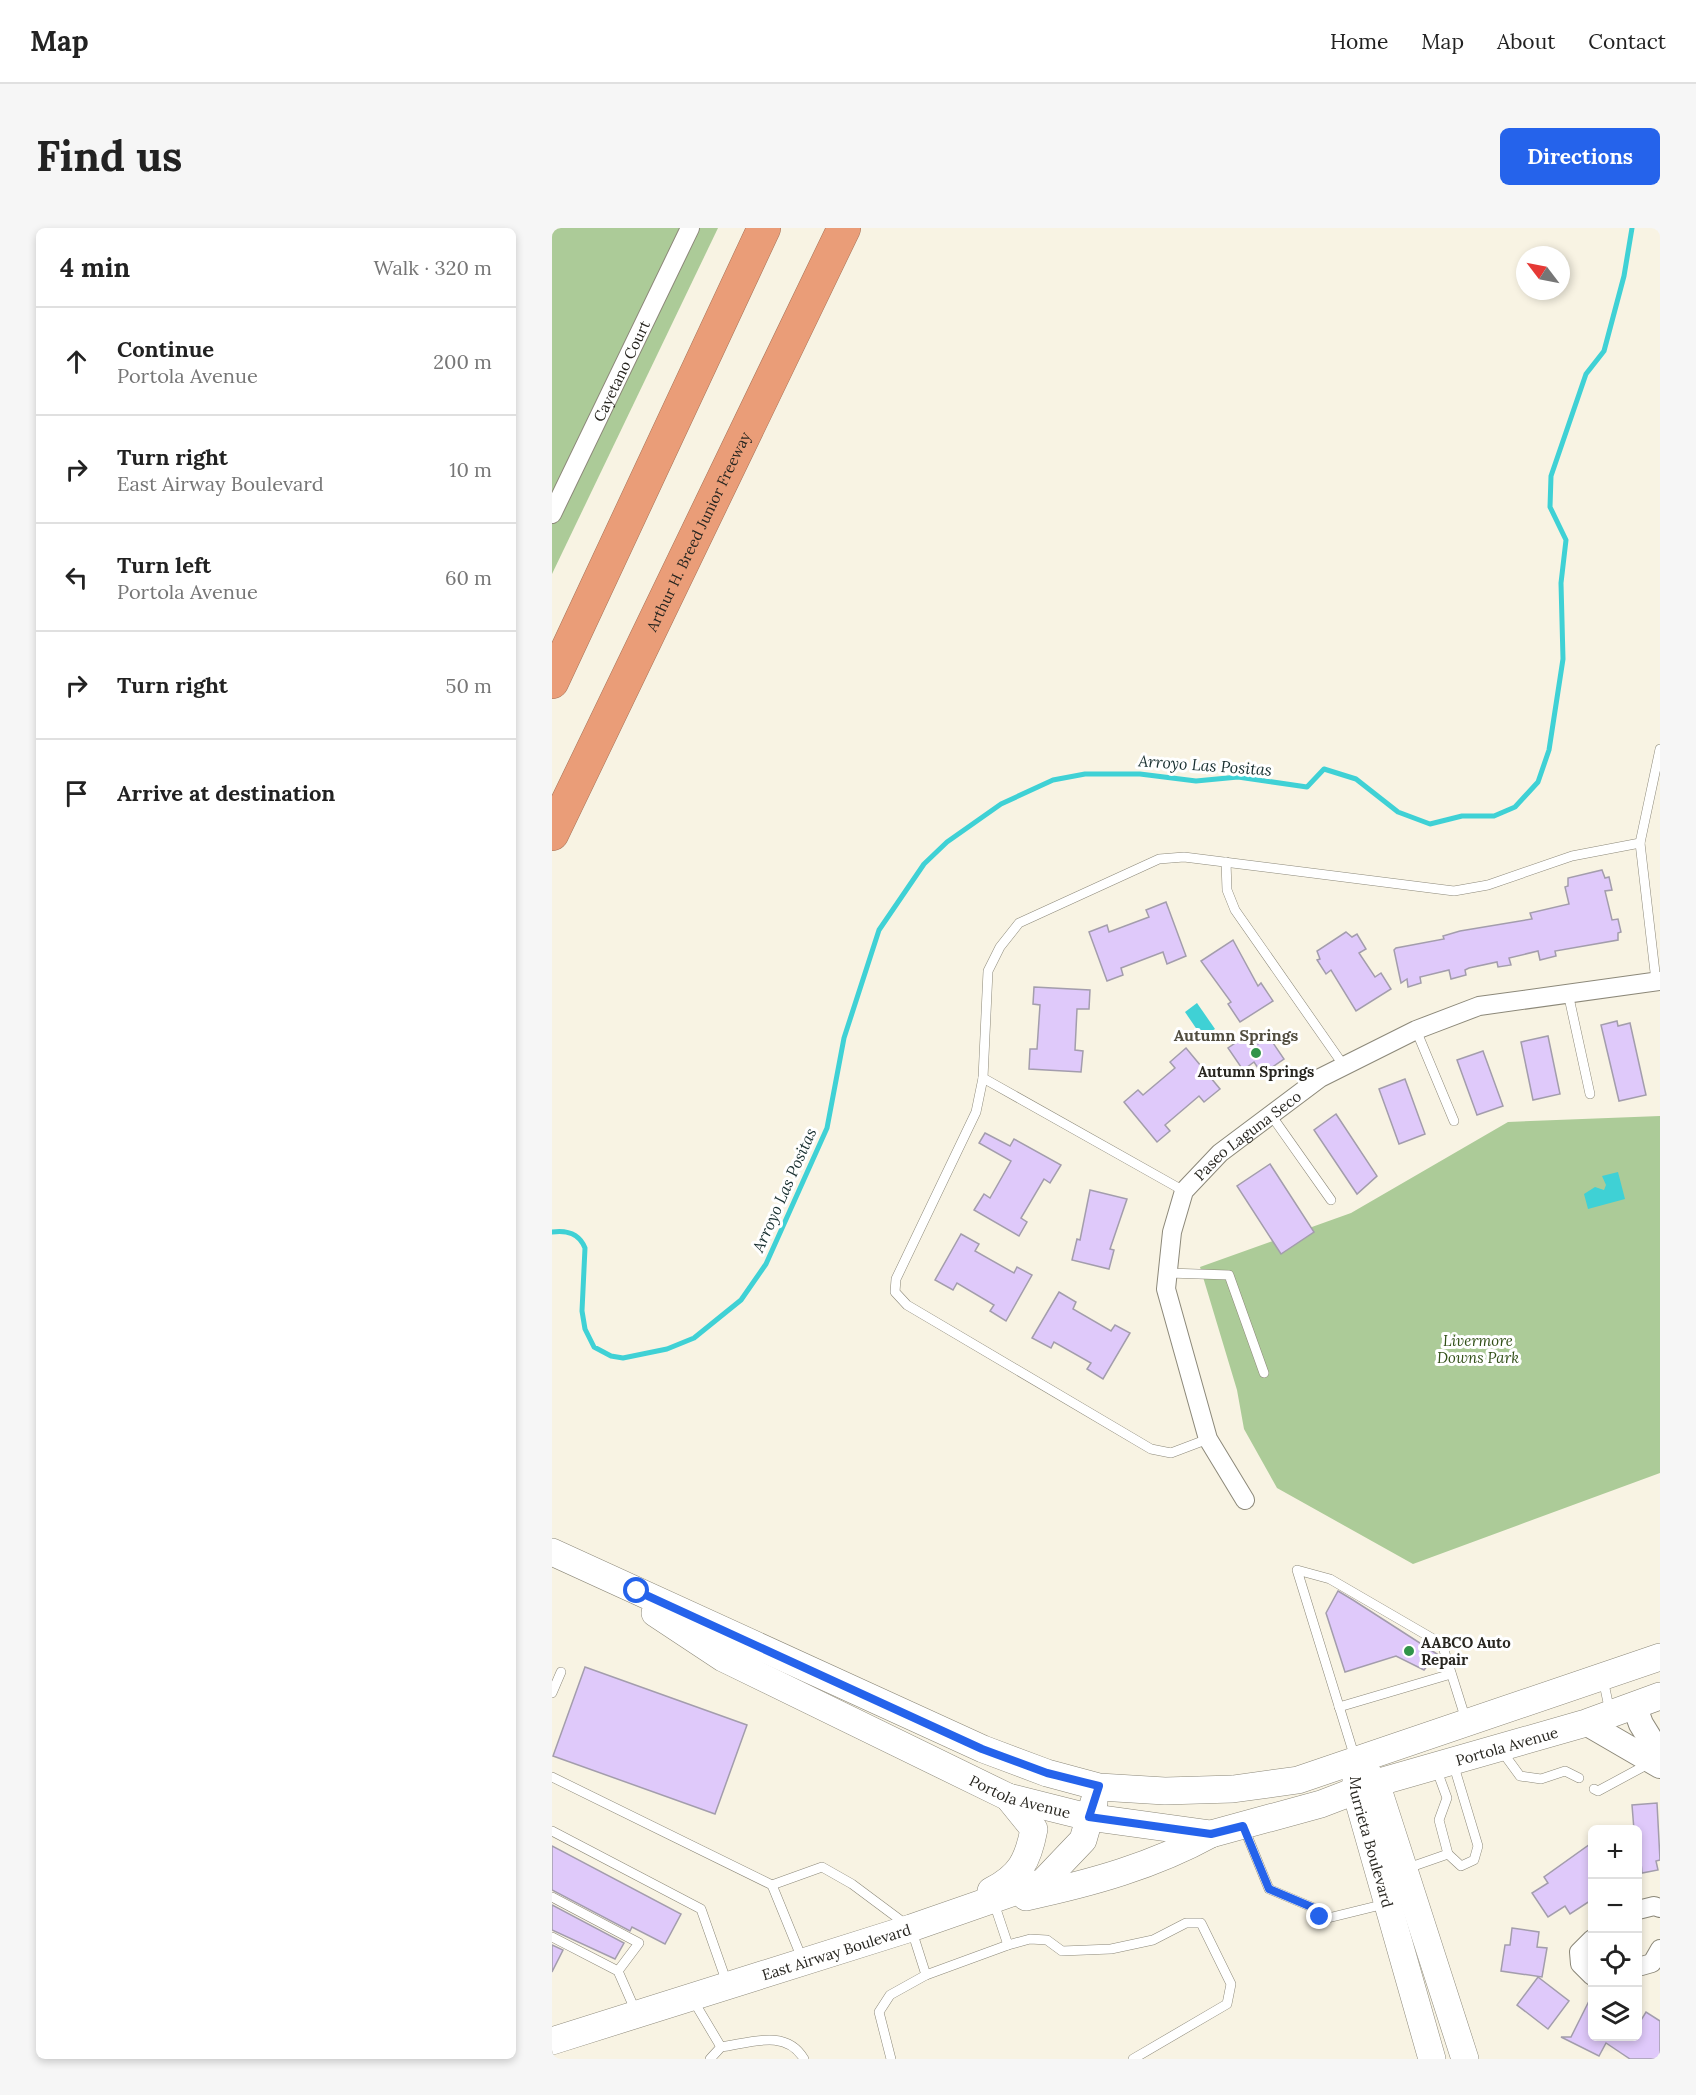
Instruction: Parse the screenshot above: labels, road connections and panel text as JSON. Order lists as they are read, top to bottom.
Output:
{
  "streets": {
    "highway": ["Arthur H. Breed Junior Freeway"],
    "main road": ["Portola Avenue", "Murrieta Boulevard", "East Airway Boulevard"],
    "street": ["Cayetano Court", "Paseo Laguna Seco"]
  },
  "crossings": [
    ["Portola Avenue", "Murrieta Boulevard"]
  ],
  "districts": ["Autumn Springs"],
  "water": ["Arroyo Las Positas"],
  "parks": ["Livermore Downs Park"],
  "places": ["Autumn Springs", "AABCO Auto Repair"],
  "north": "top left",
  "page": {
    "header": "Map",
    "nav": [
      "Home",
      "Map",
      "About",
      "Contact"
    ],
    "buttons": "Directions",
    "title": "Find us",
    "heading": ["4 min", "Walk · 320 m"],
    "list": [
      ["Continue", "Portola Avenue", "200 m"],
      ["Turn right", "East Airway Boulevard", "10 m"],
      ["Turn left", "Portola Avenue", "60 m"],
      ["Turn right", "50 m"],
      "Arrive at destination"
    ],
    "map_buttons": ["+", "−"]
  }
}
